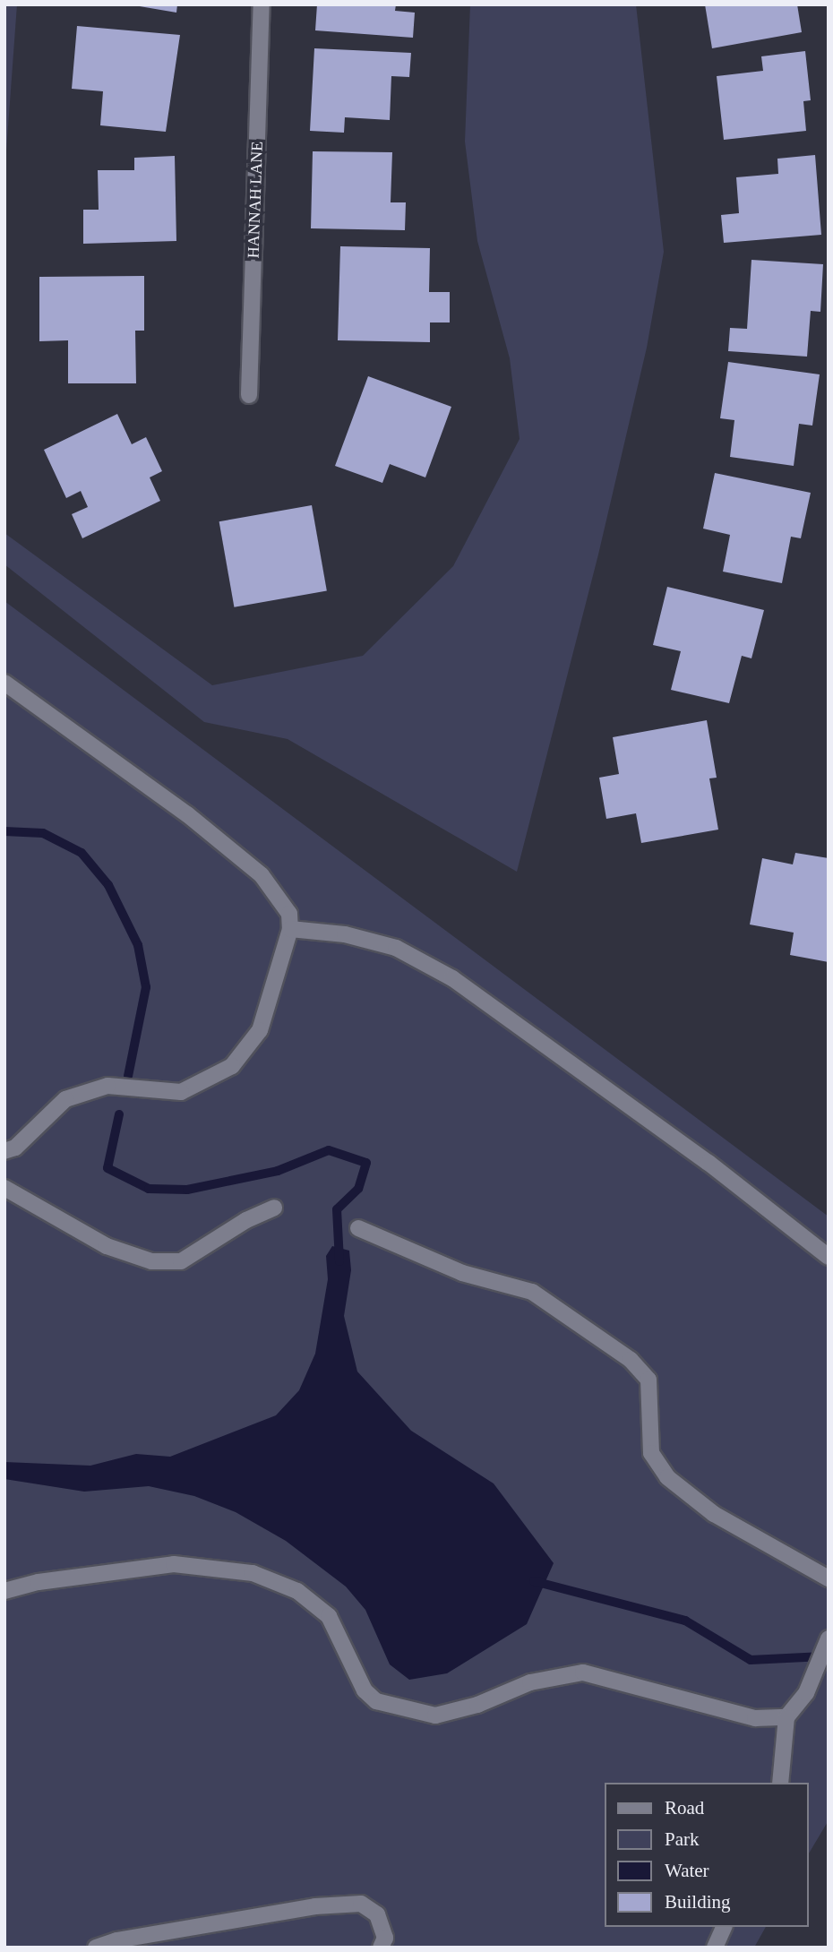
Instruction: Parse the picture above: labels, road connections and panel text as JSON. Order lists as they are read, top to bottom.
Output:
{
  "streets": {
    "street": ["HANNAH LANE"]
  },
  "legend": [
    "Road",
    "Park",
    "Water",
    "Building"
  ]
}
